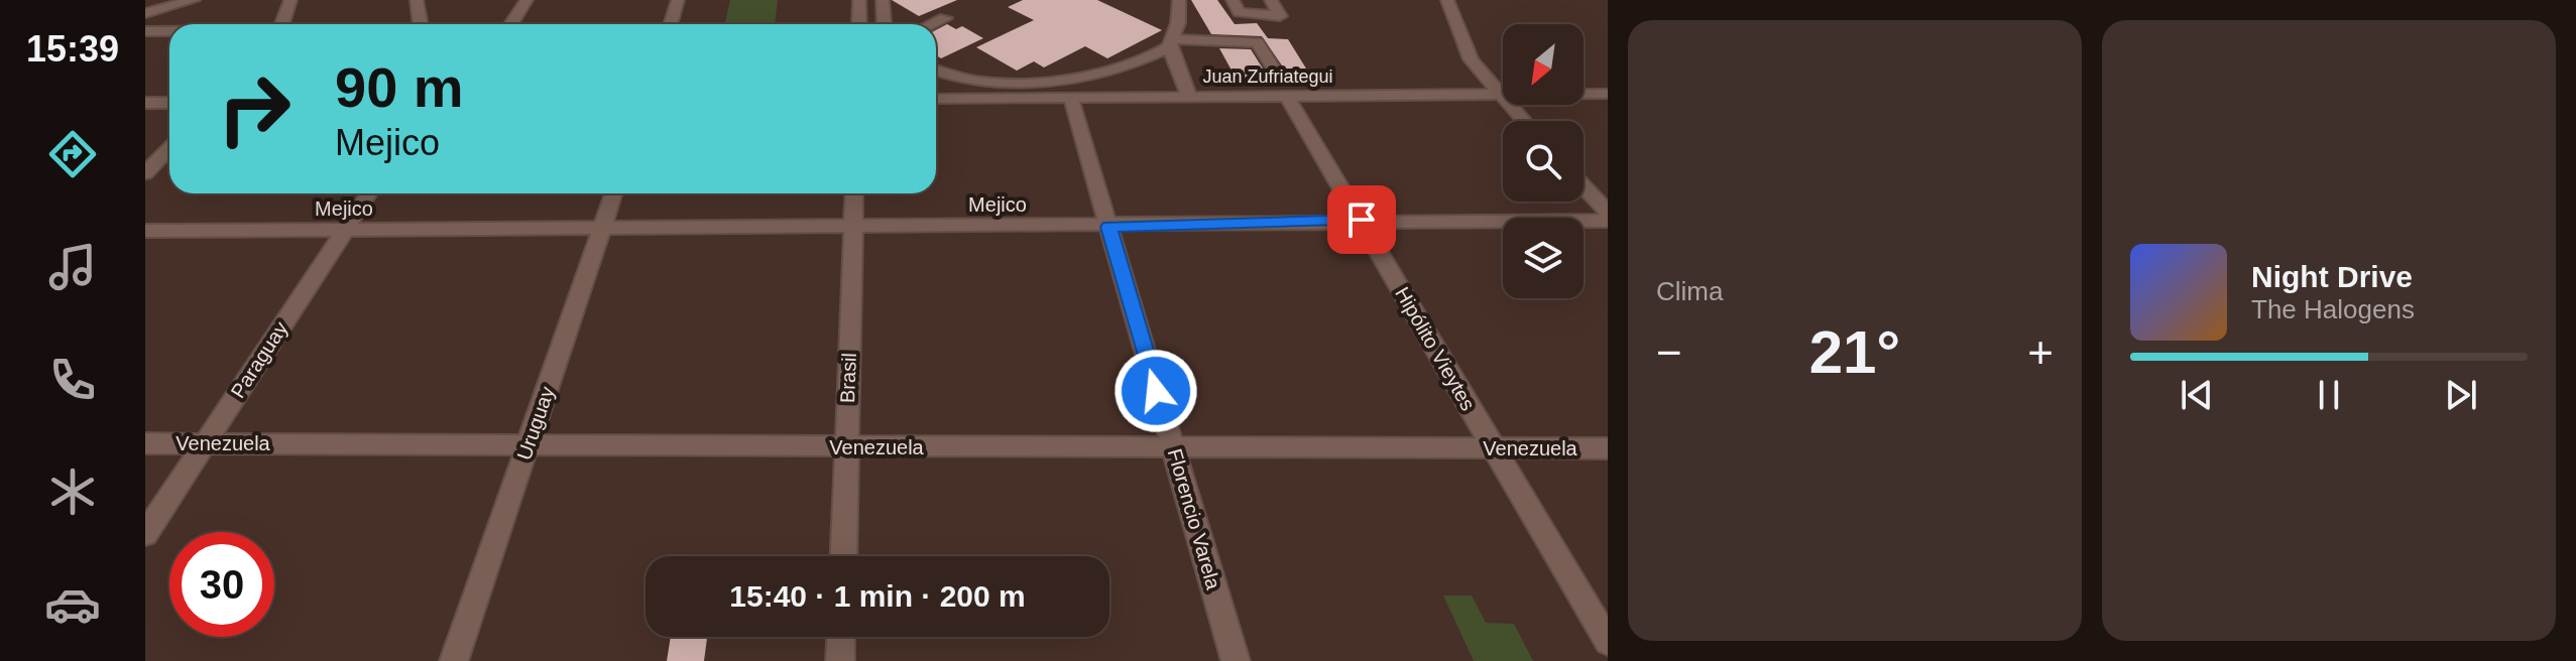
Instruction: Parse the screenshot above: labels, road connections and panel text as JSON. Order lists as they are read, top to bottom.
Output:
{
  "streets": {
    "street": [
      "Juan Zufriategui",
      "Mejico",
      "Hipólito Vieytes",
      "Paraguay",
      "Brasil",
      "Uruguay",
      "Venezuela",
      "Florencio Varela"
    ]
  },
  "crossings": [
    ["Juan Zufriategui", "Hipólito Vieytes"],
    ["Juan Zufriategui", "Florencio Varela"],
    ["Mejico", "Hipólito Vieytes"],
    ["Mejico", "Paraguay"],
    ["Mejico", "Brasil"],
    ["Mejico", "Uruguay"],
    ["Mejico", "Florencio Varela"],
    ["Hipólito Vieytes", "Venezuela"],
    ["Paraguay", "Venezuela"],
    ["Brasil", "Venezuela"],
    ["Uruguay", "Venezuela"],
    ["Venezuela", "Florencio Varela"]
  ],
  "north": "bottom left",
  "page": {
    "tabs": "15:39",
    "tile": "Clima",
    "turn": ["90 m", "Mejico"],
    "song": ["Night Drive", "The Halogens"],
    "heat": ["−", "21°", "+"],
    "limit": "30",
    "trip": "15:40 · 1 min · 200 m"
  }
}
